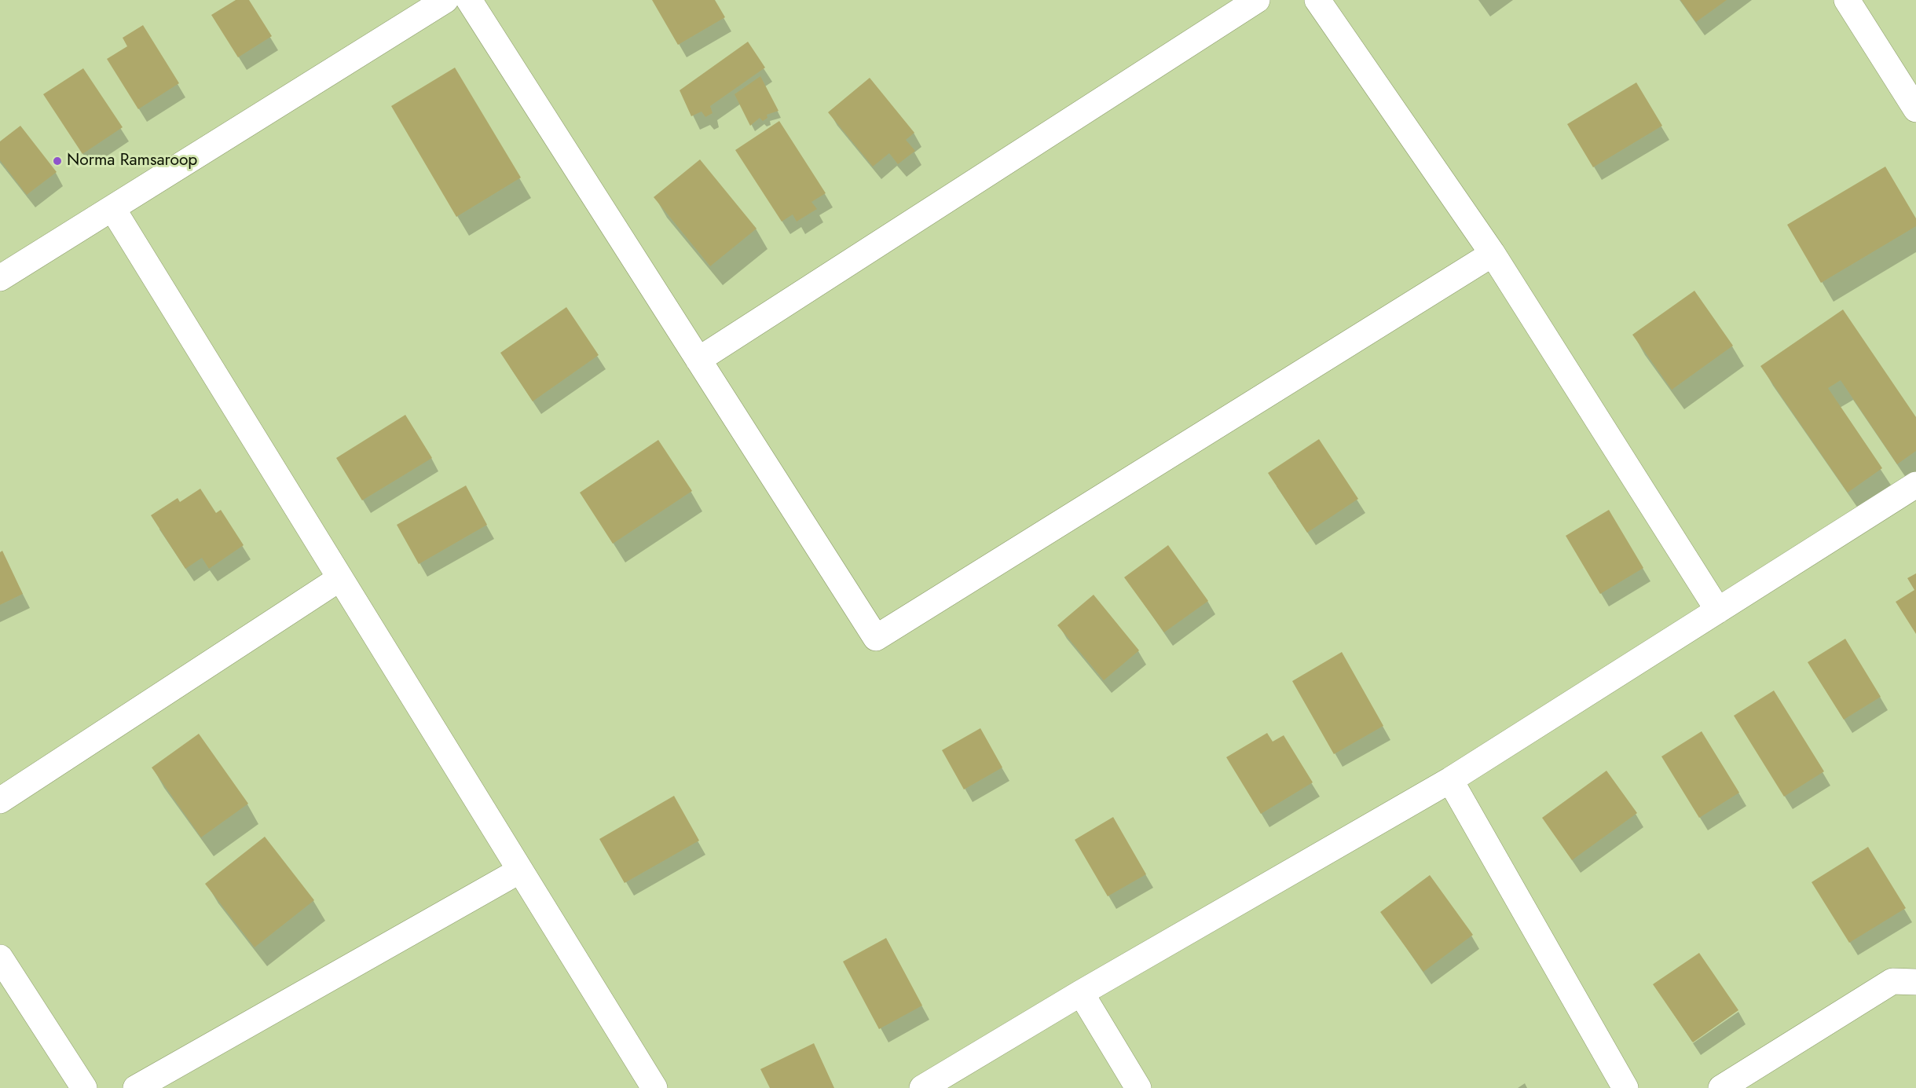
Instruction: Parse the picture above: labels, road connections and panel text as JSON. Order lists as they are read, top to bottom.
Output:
{
  "places": ["Norma Ramsaroop"]
}
